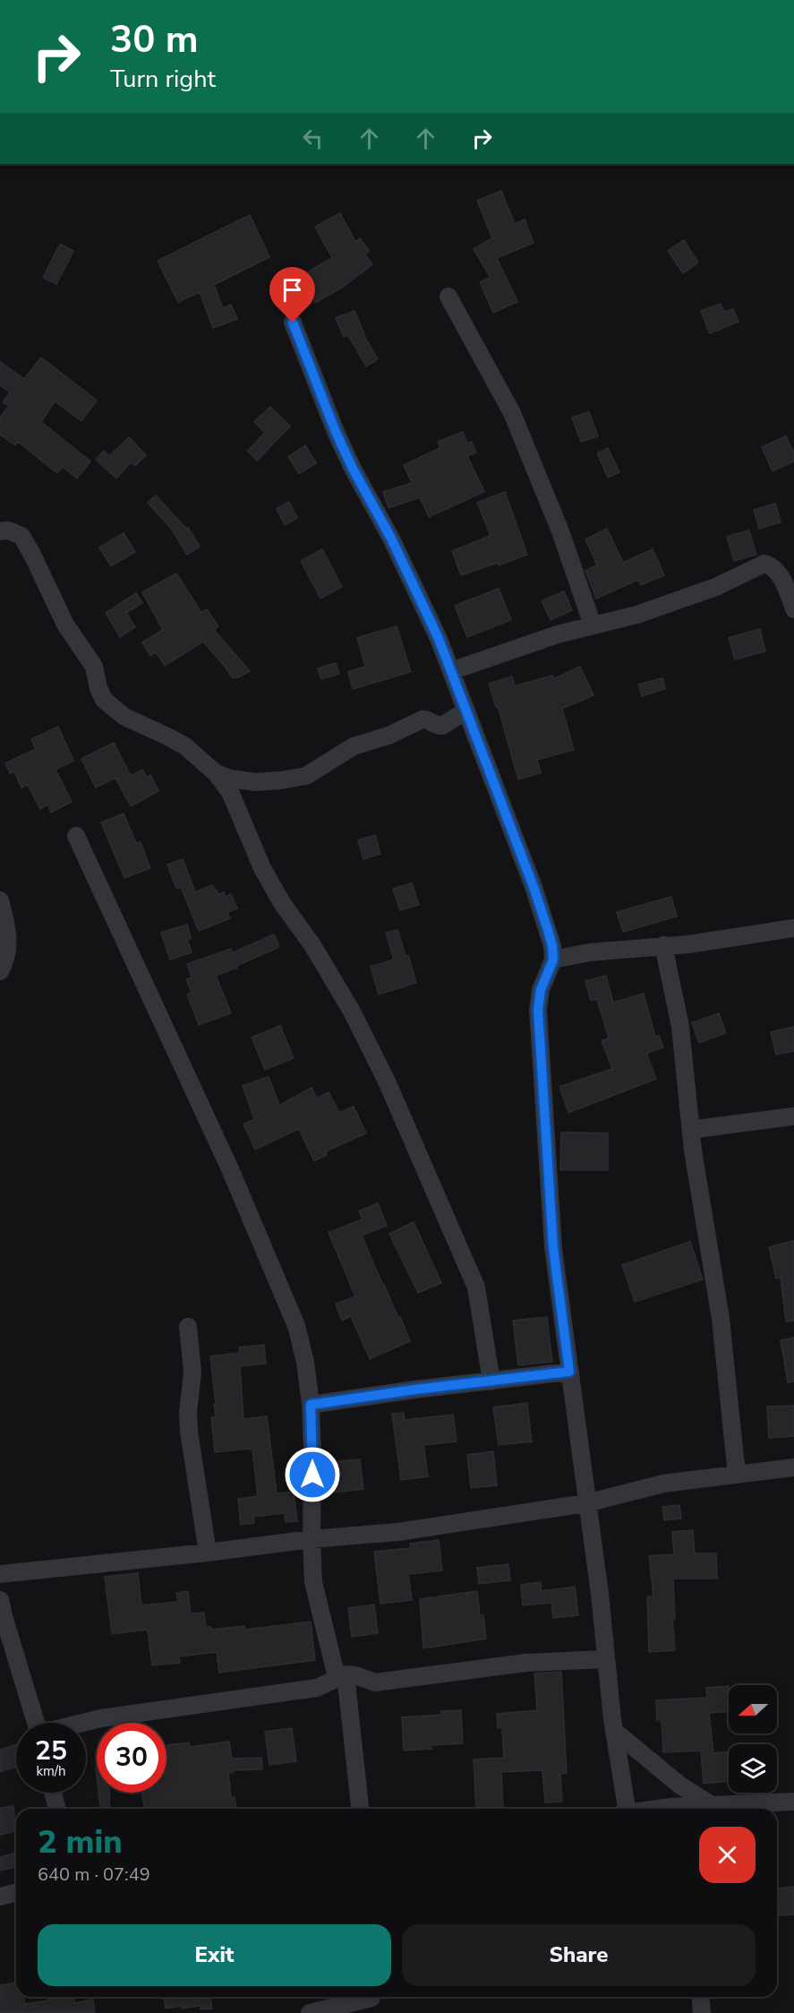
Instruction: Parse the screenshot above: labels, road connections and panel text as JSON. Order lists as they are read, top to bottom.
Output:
{
  "north": "left",
  "page": {
    "turn": ["30 m", "Turn right"],
    "speed": "25 km/h",
    "limit": "30",
    "heading": ["2 min", "640 m · 07:49"],
    "buttons": ["Exit", "Share"]
  }
}
